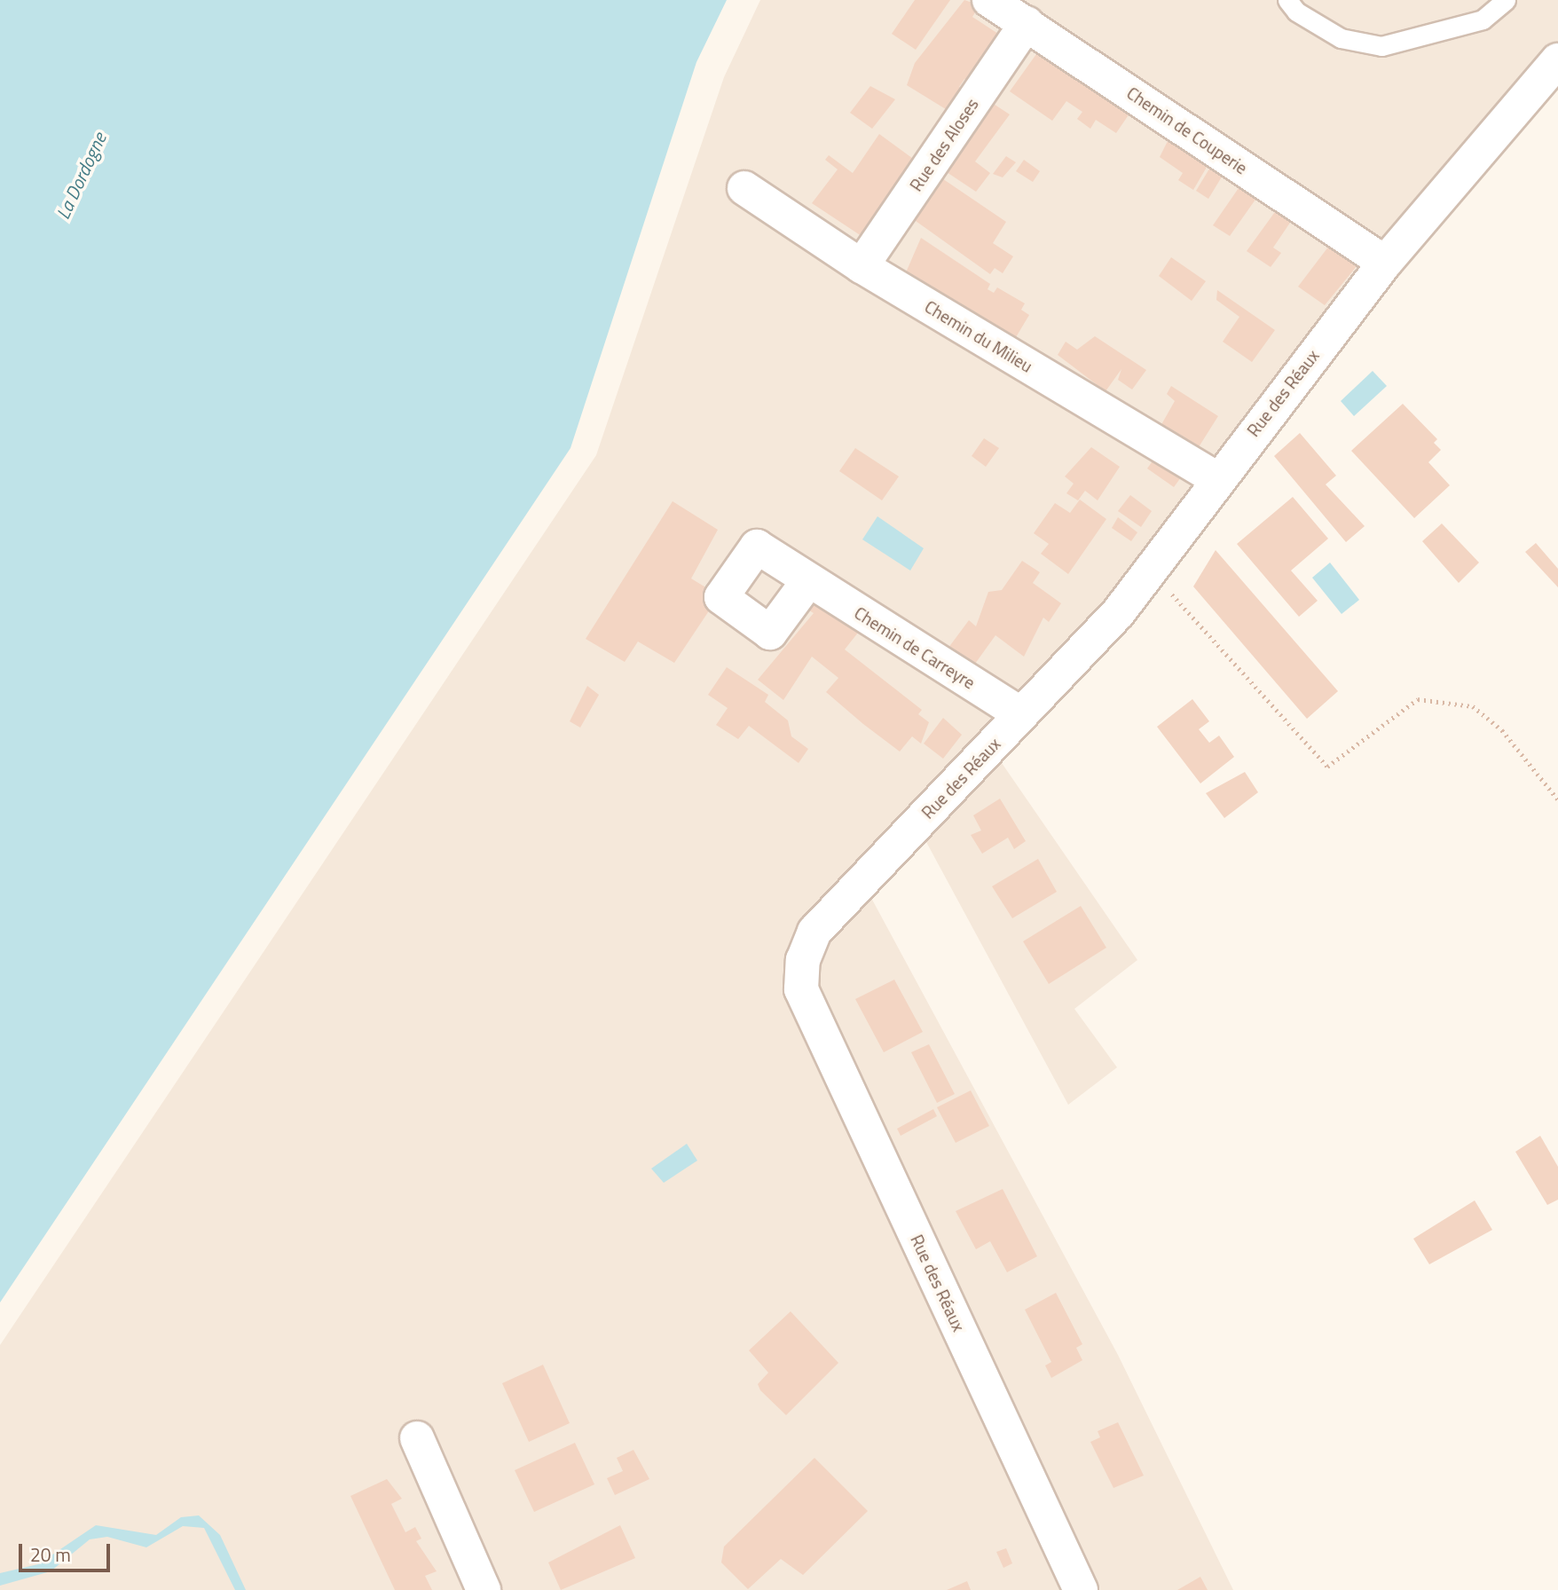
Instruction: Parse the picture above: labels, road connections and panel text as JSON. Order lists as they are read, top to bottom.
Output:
{
  "streets": {
    "street": [
      "Chemin de Couperie",
      "Rue des Aloses",
      "Chemin du Milieu",
      "Rue des Réaux",
      "Chemin de Carreyre"
    ]
  },
  "crossings": [
    ["Chemin de Couperie", "Rue des Aloses"],
    ["Chemin de Couperie", "Rue des Réaux"],
    ["Rue des Aloses", "Chemin du Milieu"],
    ["Chemin du Milieu", "Rue des Réaux"],
    ["Rue des Réaux", "Chemin de Carreyre"]
  ],
  "water": ["La Dordogne"],
  "scale_bar": "20 m"
}
